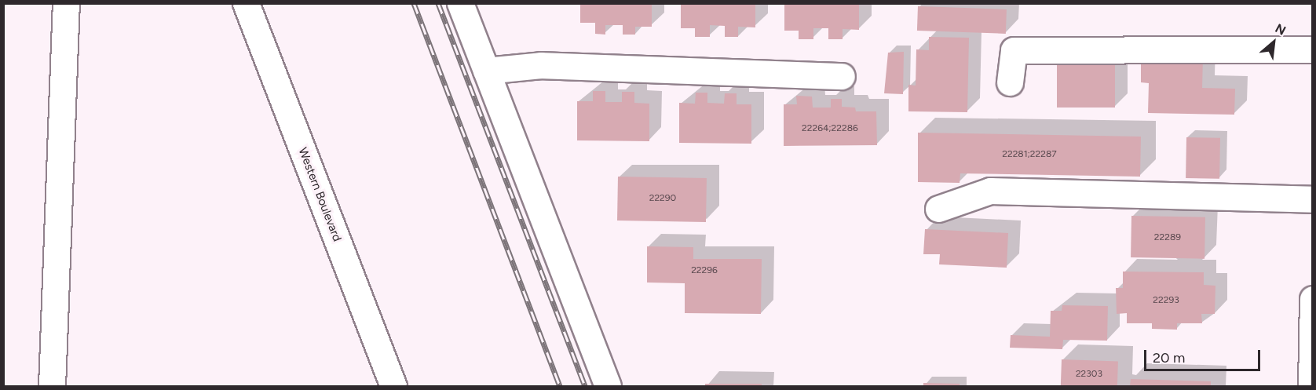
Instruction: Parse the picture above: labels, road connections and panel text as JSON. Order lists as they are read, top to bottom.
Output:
{
  "streets": {
    "street": ["Western Boulevard"]
  },
  "house_numbers": [
    "22264;22286",
    "22281;22287",
    "22290",
    "22289",
    "22296",
    "22293",
    "22303"
  ],
  "scale_bar": "20 m",
  "north": "top right"
}
